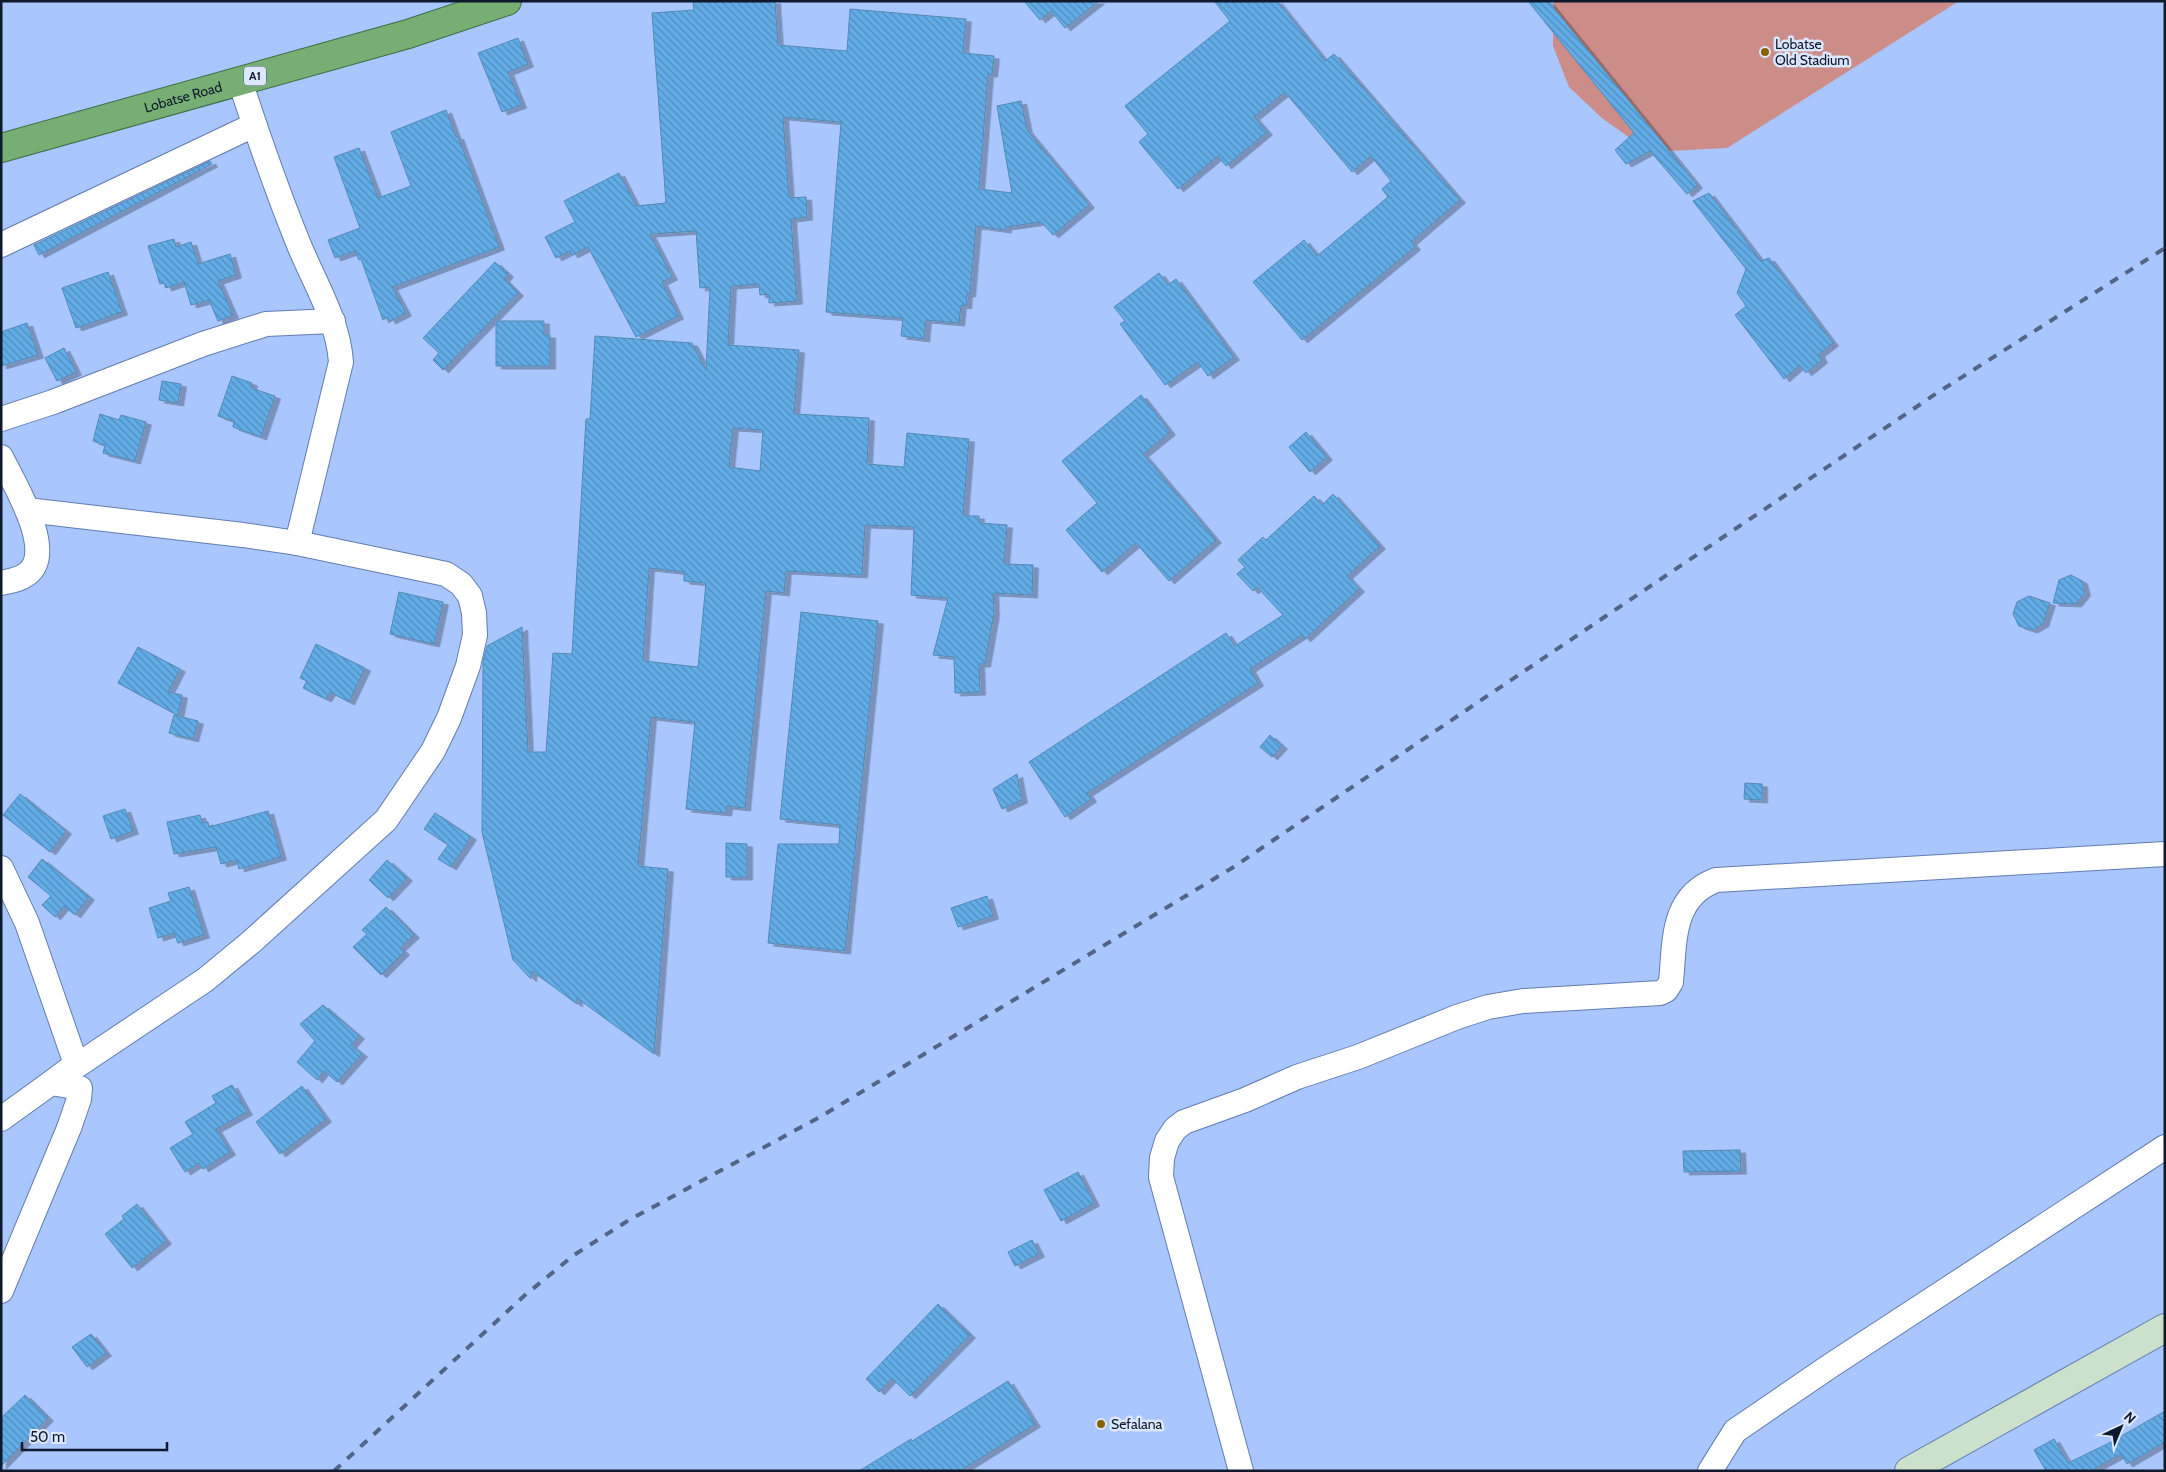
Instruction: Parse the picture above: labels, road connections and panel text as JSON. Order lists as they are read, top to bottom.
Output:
{
  "streets": {
    "highway": ["A1", "Lobatse Road"]
  },
  "places": ["Lobatse Old Stadium", "Sefalana"],
  "scale_bar": "50 m",
  "north": "top right"
}
